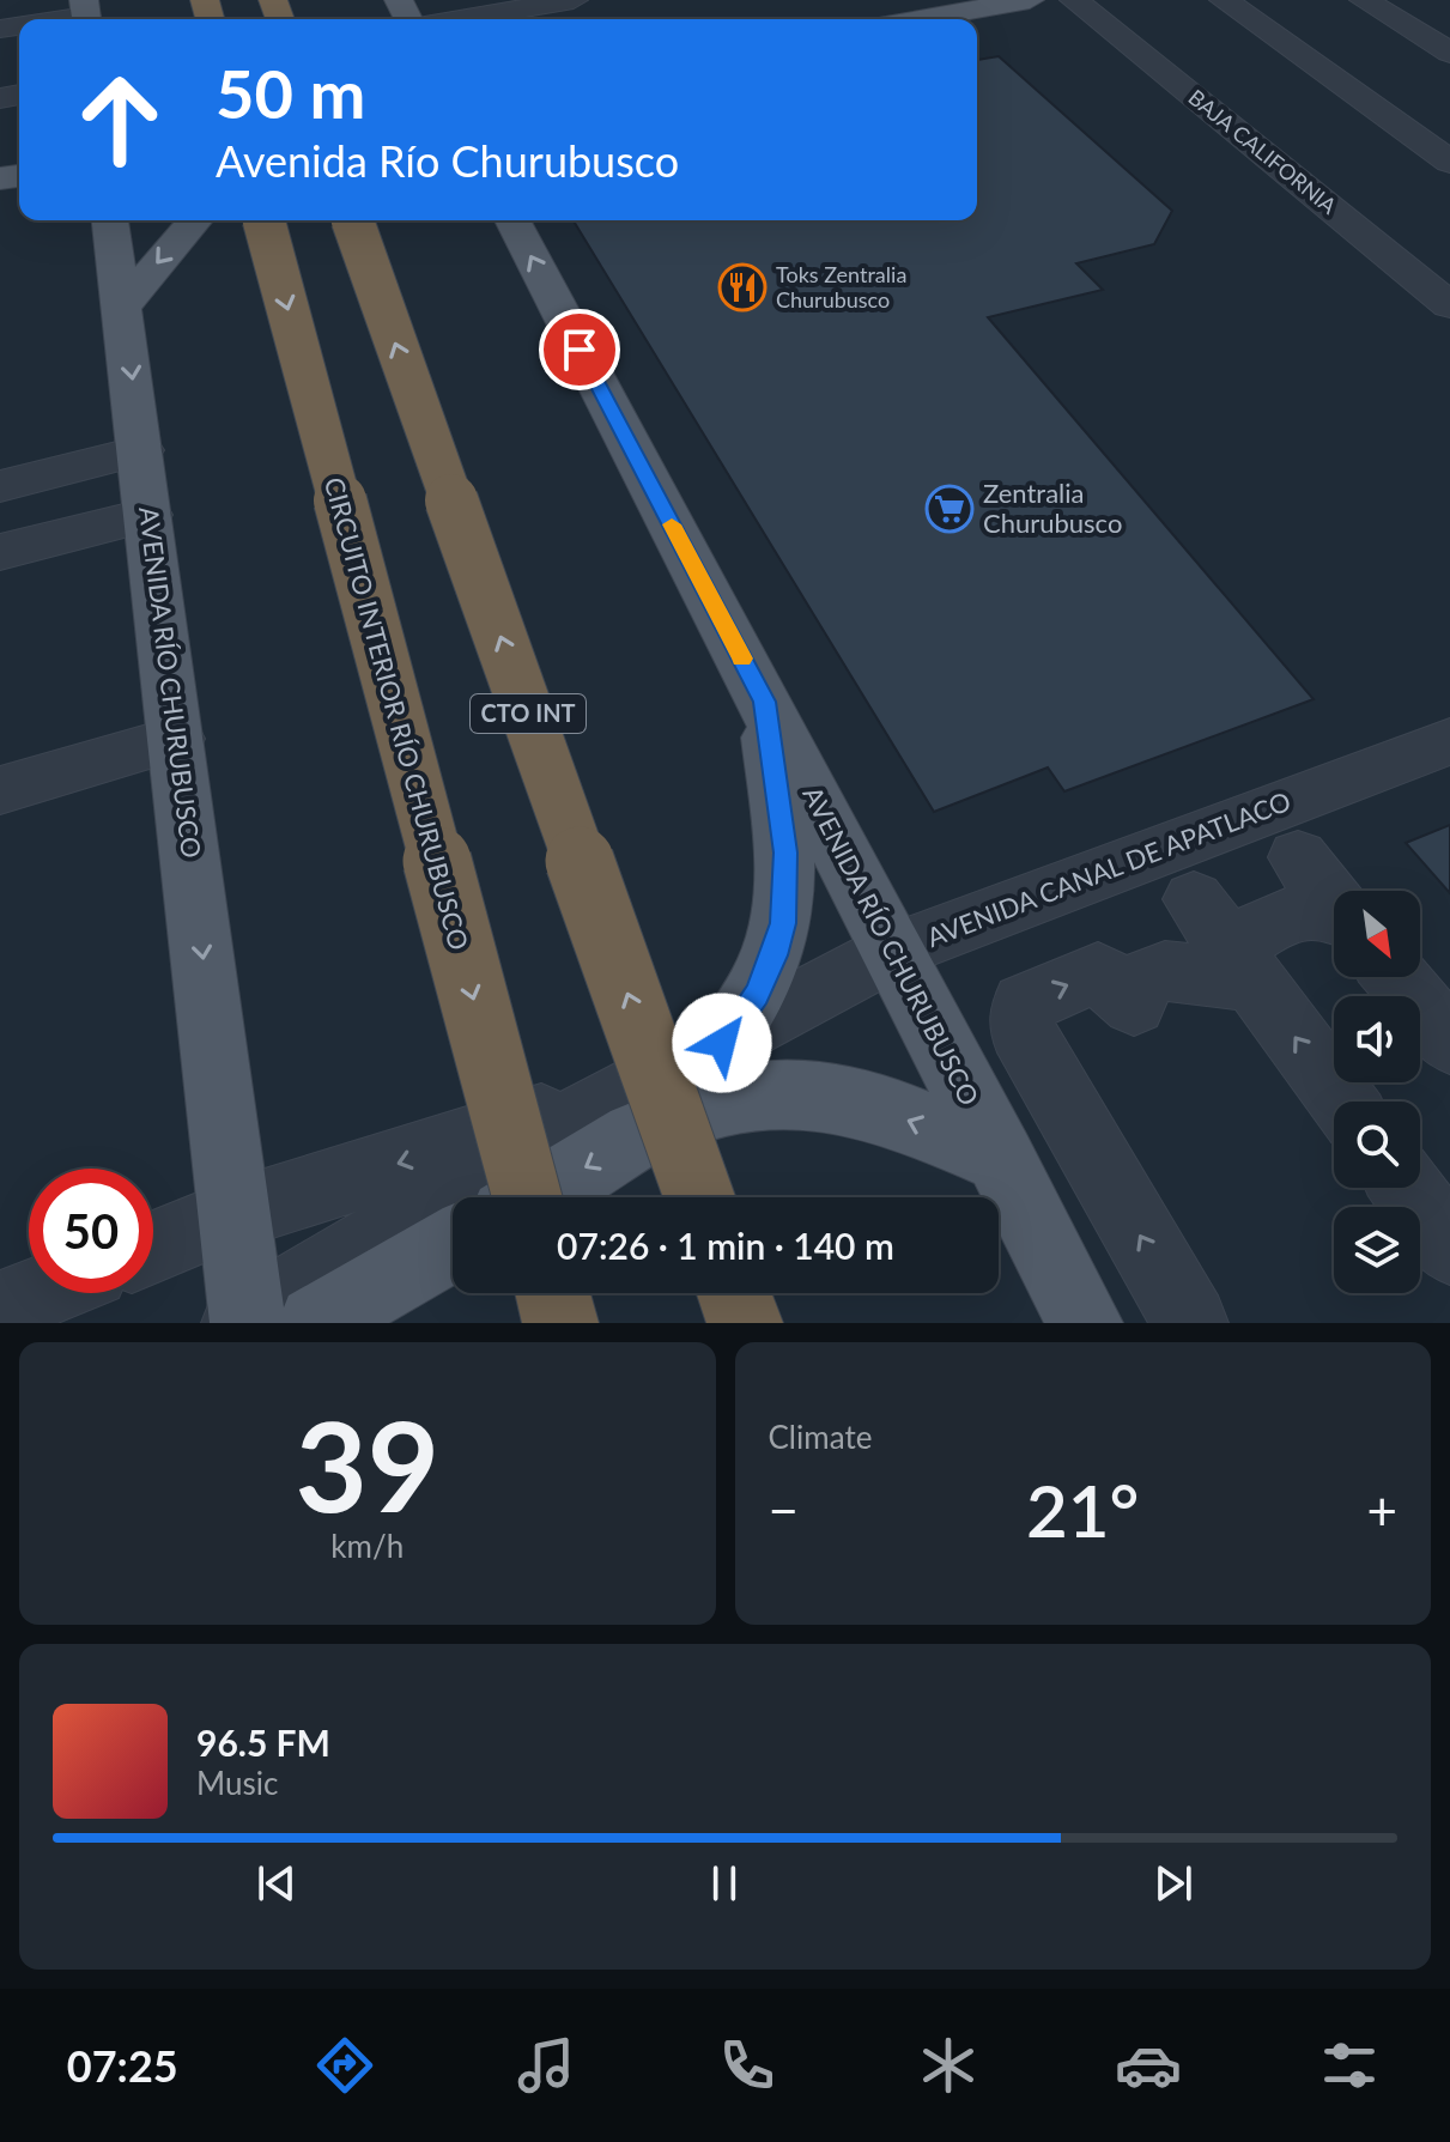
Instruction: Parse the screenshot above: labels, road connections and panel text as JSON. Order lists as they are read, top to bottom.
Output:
{
  "streets": {
    "highway": ["CIRCUITO INTERIOR RÍO CHURUBUSCO", "CTO INT"],
    "main road": ["AVENIDA RÍO CHURUBUSCO"],
    "street": ["BAJA CALIFORNIA", "AVENIDA CANAL DE APATLACO"]
  },
  "crossings": [
    ["AVENIDA RÍO CHURUBUSCO", "AVENIDA CANAL DE APATLACO"]
  ],
  "places": {
    "restaurant": ["Toks Zentralia Churubusco"],
    "supermarket": ["Zentralia Churubusco"]
  },
  "north": "bottom right",
  "page": {
    "turn": ["50 m", "Avenida Río Churubusco"],
    "limit": "50",
    "trip": "07:26 · 1 min · 140 m",
    "tile": [
      ["39", "km/h"],
      "Climate"
    ],
    "heat": ["−", "21°", "+"],
    "song": ["96.5 FM", "Music"],
    "tabs": "07:25"
  }
}
